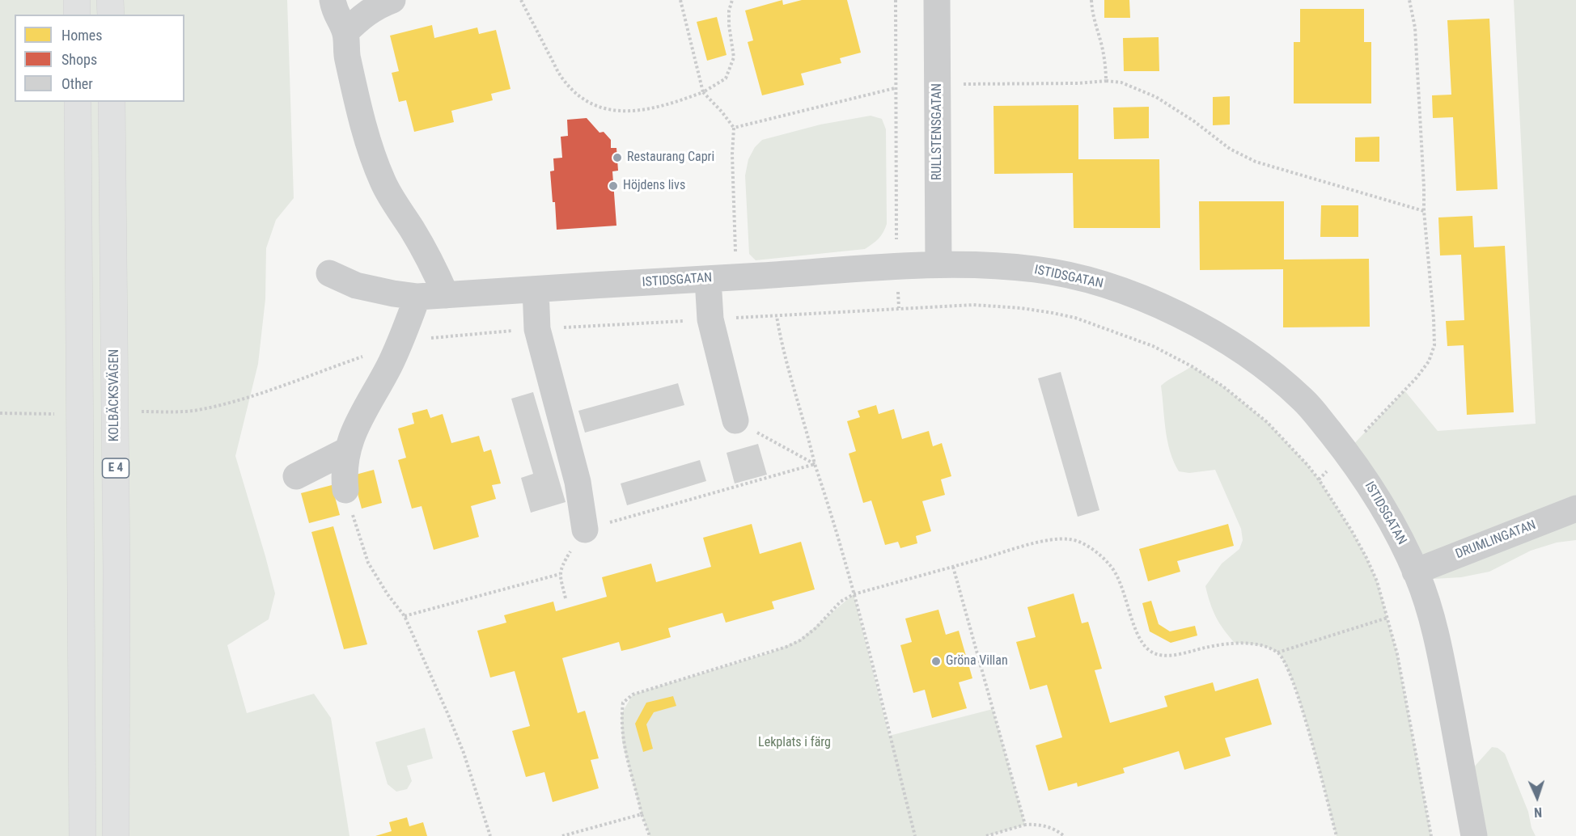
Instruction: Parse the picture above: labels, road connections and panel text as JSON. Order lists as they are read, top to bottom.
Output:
{
  "streets": {
    "highway": ["KOLBÄCKSVÄGEN", "E 4"],
    "street": ["RULLSTENSGATAN", "ISTIDSGATAN", "DRUMLINGATAN"]
  },
  "crossings": [
    ["RULLSTENSGATAN", "ISTIDSGATAN"],
    ["ISTIDSGATAN", "DRUMLINGATAN"]
  ],
  "parks": ["Lekplats i färg"],
  "places": ["Restaurang Capri", "Höjdens livs", "Gröna Villan"],
  "legend": ["Homes", "Shops", "Other"],
  "north": "bottom"
}
